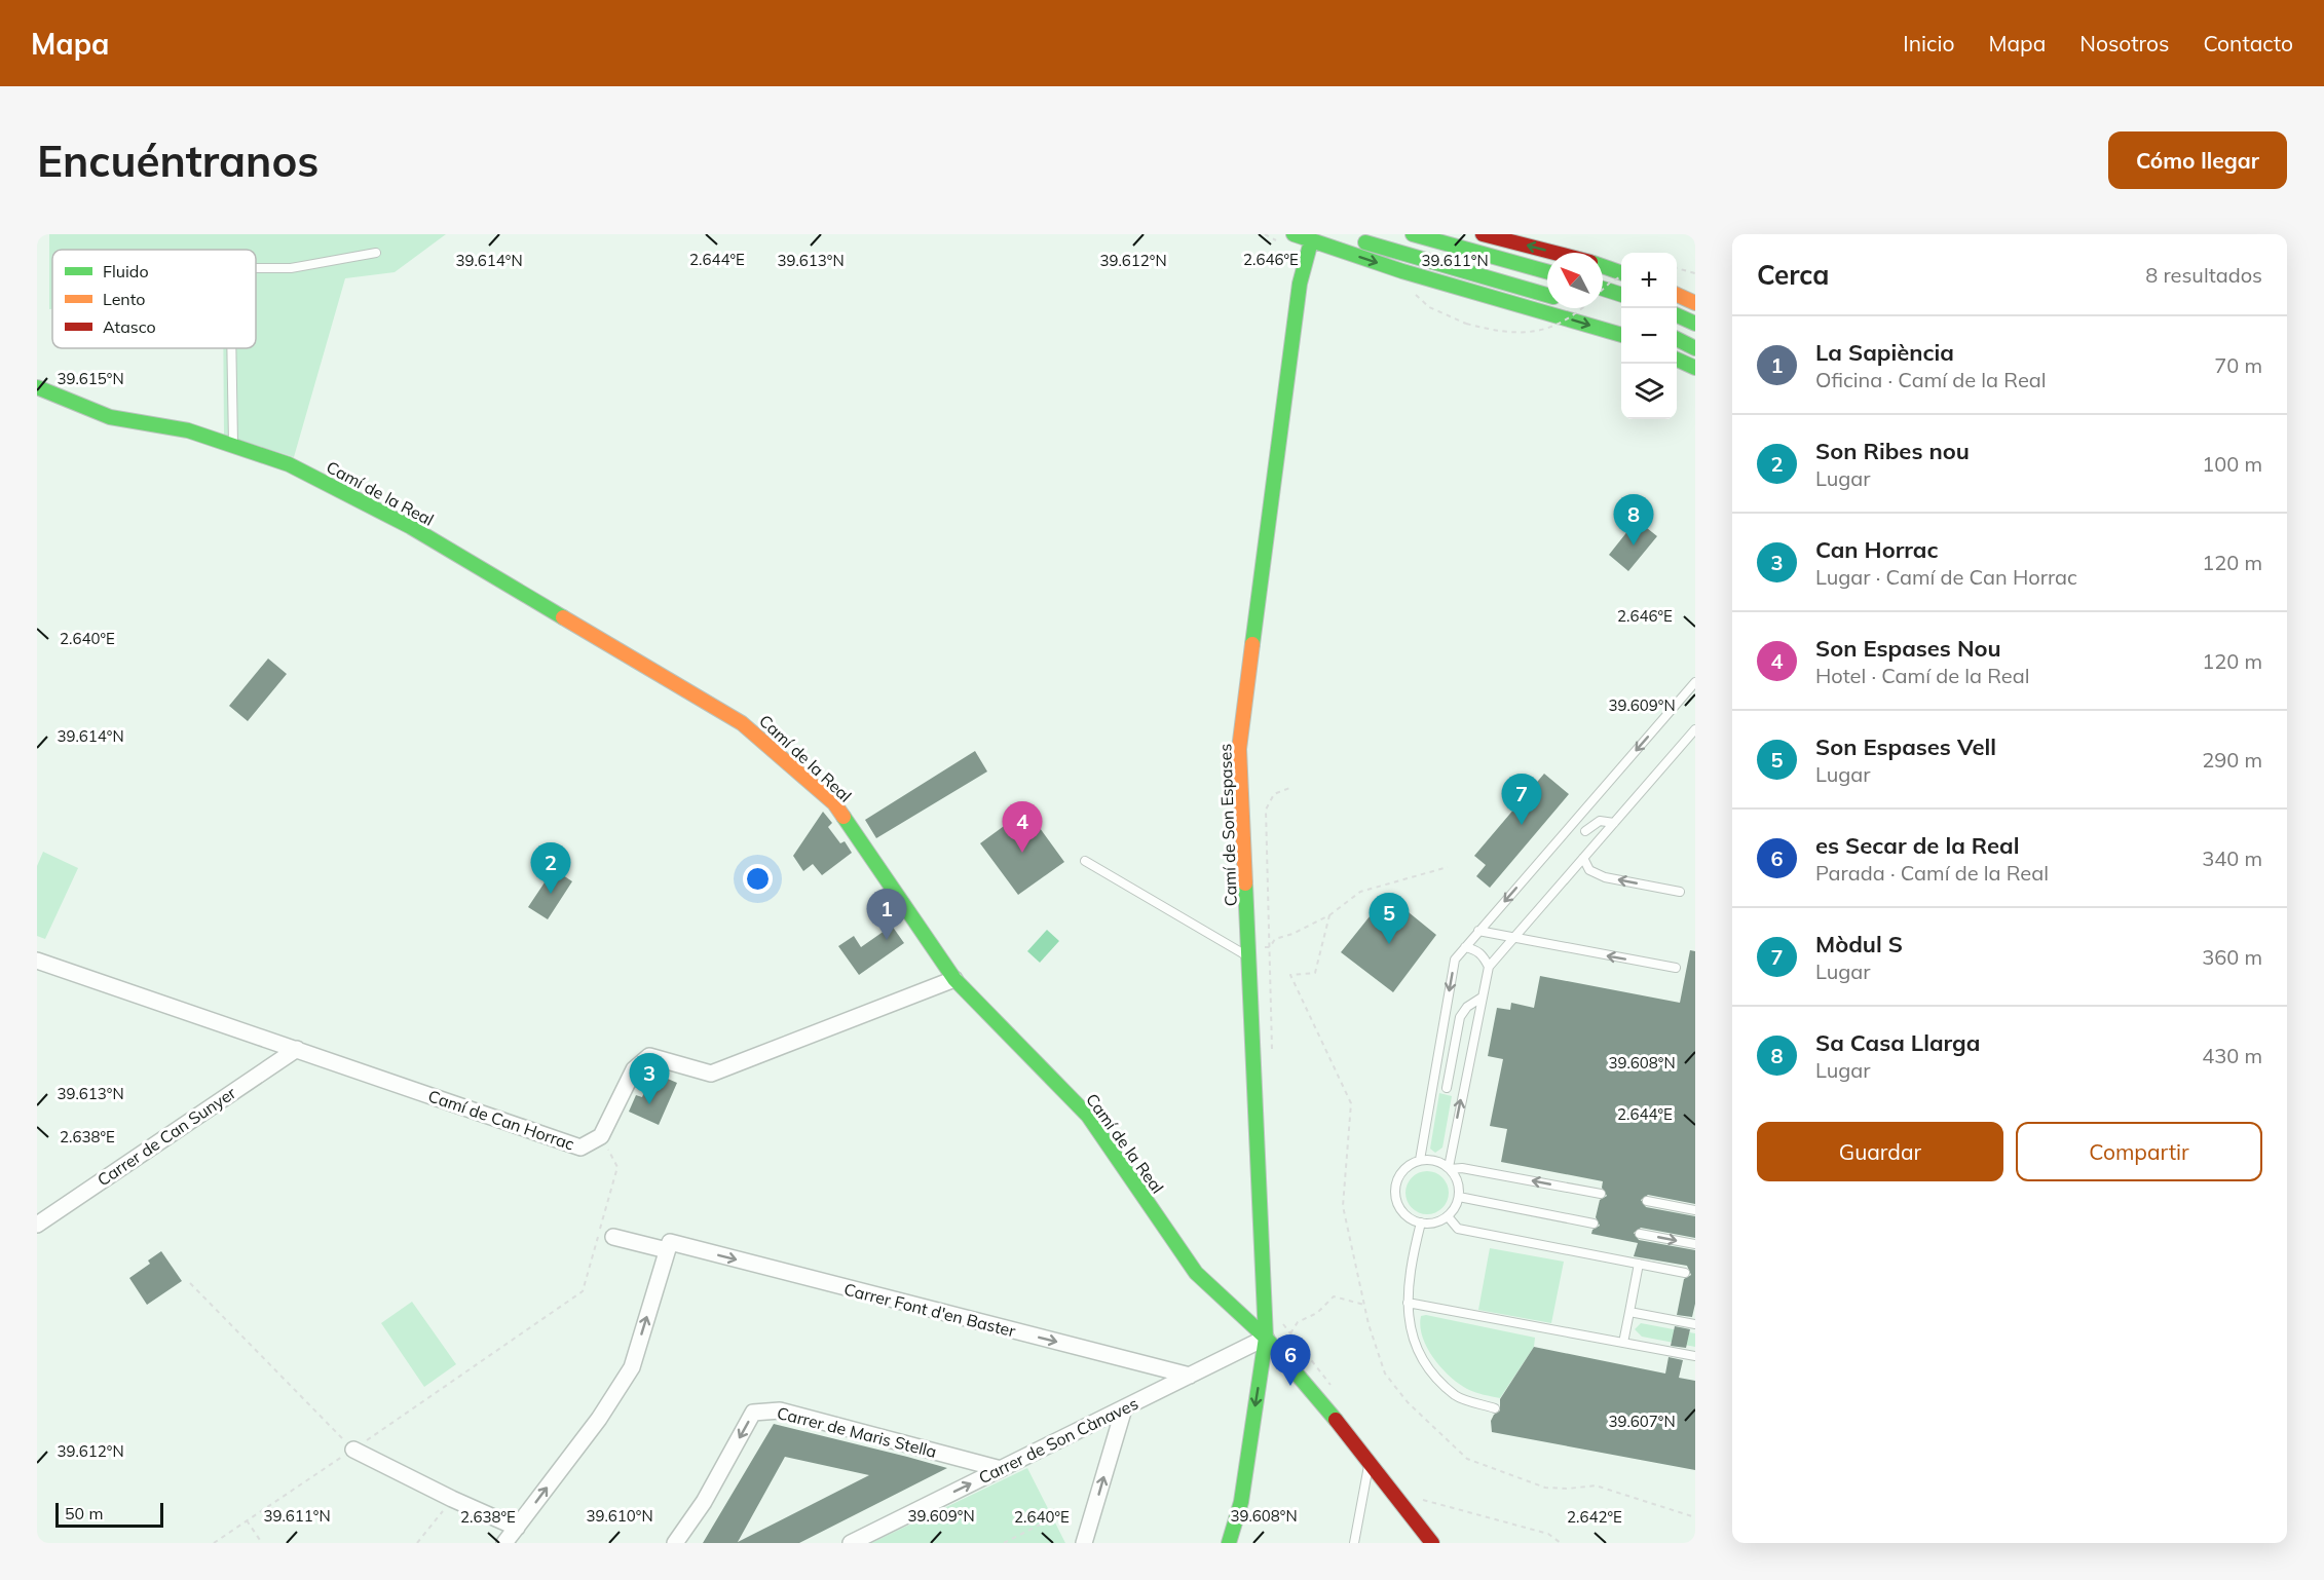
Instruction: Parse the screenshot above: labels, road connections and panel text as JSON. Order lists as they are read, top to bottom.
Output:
{
  "streets": {
    "street": [
      "Camí de la Real",
      "Camí de Son Espases",
      "Camí de Can Horrac",
      "Carrer de Can Sunyer",
      "Carrer Font d'en Baster",
      "Carrer de Maris Stella",
      "Carrer de Son Cànaves"
    ]
  },
  "crossings": [
    ["Camí de la Real", "Camí de Son Espases"],
    ["Camí de la Real", "Camí de Can Horrac"],
    ["Camí de la Real", "Carrer de Son Cànaves"],
    ["Camí de Son Espases", "Carrer de Son Cànaves"],
    ["Camí de Can Horrac", "Carrer de Can Sunyer"],
    ["Carrer Font d'en Baster", "Carrer de Son Cànaves"],
    ["Carrer de Maris Stella", "Carrer de Son Cànaves"]
  ],
  "one_way": ["Carrer Font d'en Baster", "Carrer de Maris Stella", "Carrer de Son Cànaves"],
  "legend": ["Fluido", "Lento", "Atasco"],
  "scale_bar": "50 m",
  "north": "top left",
  "page": {
    "header": "Mapa",
    "nav": [
      "Inicio",
      "Mapa",
      "Nosotros",
      "Contacto"
    ],
    "buttons": [
      "Cómo llegar",
      ["Guardar", "Compartir"]
    ],
    "title": "Encuéntranos",
    "heading": ["Cerca", "8 resultados"],
    "map_buttons": ["+", "−"],
    "list": [
      {
        "mark": "1",
        "name": "La Sapiència",
        "note": "Oficina · Camí de la Real",
        "value": "70 m"
      },
      {
        "mark": "2",
        "name": "Son Ribes nou",
        "note": "Lugar",
        "value": "100 m"
      },
      {
        "mark": "3",
        "name": "Can Horrac",
        "note": "Lugar · Camí de Can Horrac",
        "value": "120 m"
      },
      {
        "mark": "4",
        "name": "Son Espases Nou",
        "note": "Hotel · Camí de la Real",
        "value": "120 m"
      },
      {
        "mark": "5",
        "name": "Son Espases Vell",
        "note": "Lugar",
        "value": "290 m"
      },
      {
        "mark": "6",
        "name": "es Secar de la Real",
        "note": "Parada · Camí de la Real",
        "value": "340 m"
      },
      {
        "mark": "7",
        "name": "Mòdul S",
        "note": "Lugar",
        "value": "360 m"
      },
      {
        "mark": "8",
        "name": "Sa Casa Llarga",
        "note": "Lugar",
        "value": "430 m"
      }
    ],
    "pins": [
      "8",
      "7",
      "4",
      "2",
      "1",
      "5",
      "3",
      "6"
    ],
    "scale": "50 m"
  },
  "coordinates": [
    "2.644°E",
    "2.646°E",
    "39.614°N",
    "39.613°N",
    "39.612°N",
    "39.611°N",
    "39.615°N",
    "2.640°E",
    "39.609°N",
    "39.608°N",
    "2.638°E",
    "39.607°N",
    "39.610°N",
    "2.642°E"
  ]
}
